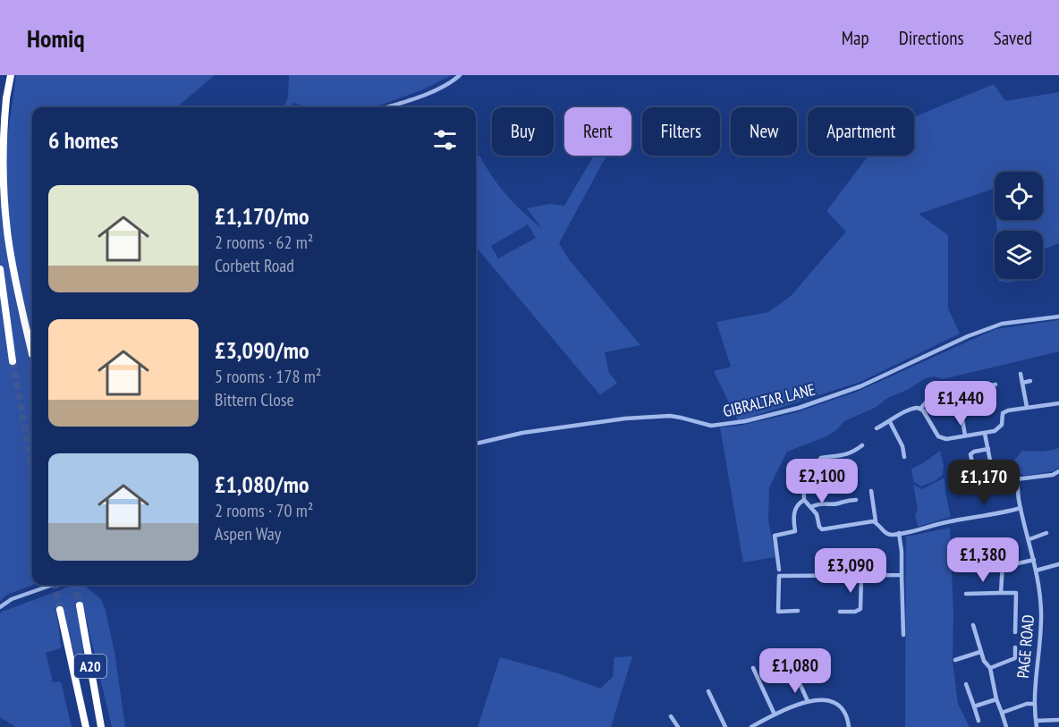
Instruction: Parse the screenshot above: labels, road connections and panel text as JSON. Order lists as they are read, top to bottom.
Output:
{
  "streets": {
    "highway": ["A20"],
    "street": ["GIBRALTAR LANE", "PAGE ROAD"]
  },
  "page": {
    "header": "Homiq",
    "nav": ["Map", "Directions", "Saved"],
    "chip": [
      "Buy",
      "Rent",
      "Filters",
      "New",
      "Apartment"
    ],
    "heading": "6 homes",
    "list": [
      {
        "name": "£1,170/mo",
        "note": "2 rooms · 62 m² · Corbett Road"
      },
      {
        "name": "£3,090/mo",
        "note": "5 rooms · 178 m² · Bittern Close"
      },
      {
        "name": "£1,080/mo",
        "note": "2 rooms · 70 m² · Aspen Way"
      }
    ],
    "price": [
      "£1,440",
      "£2,100",
      "£1,170",
      "£1,380",
      "£3,090",
      "£1,080"
    ]
  }
}
